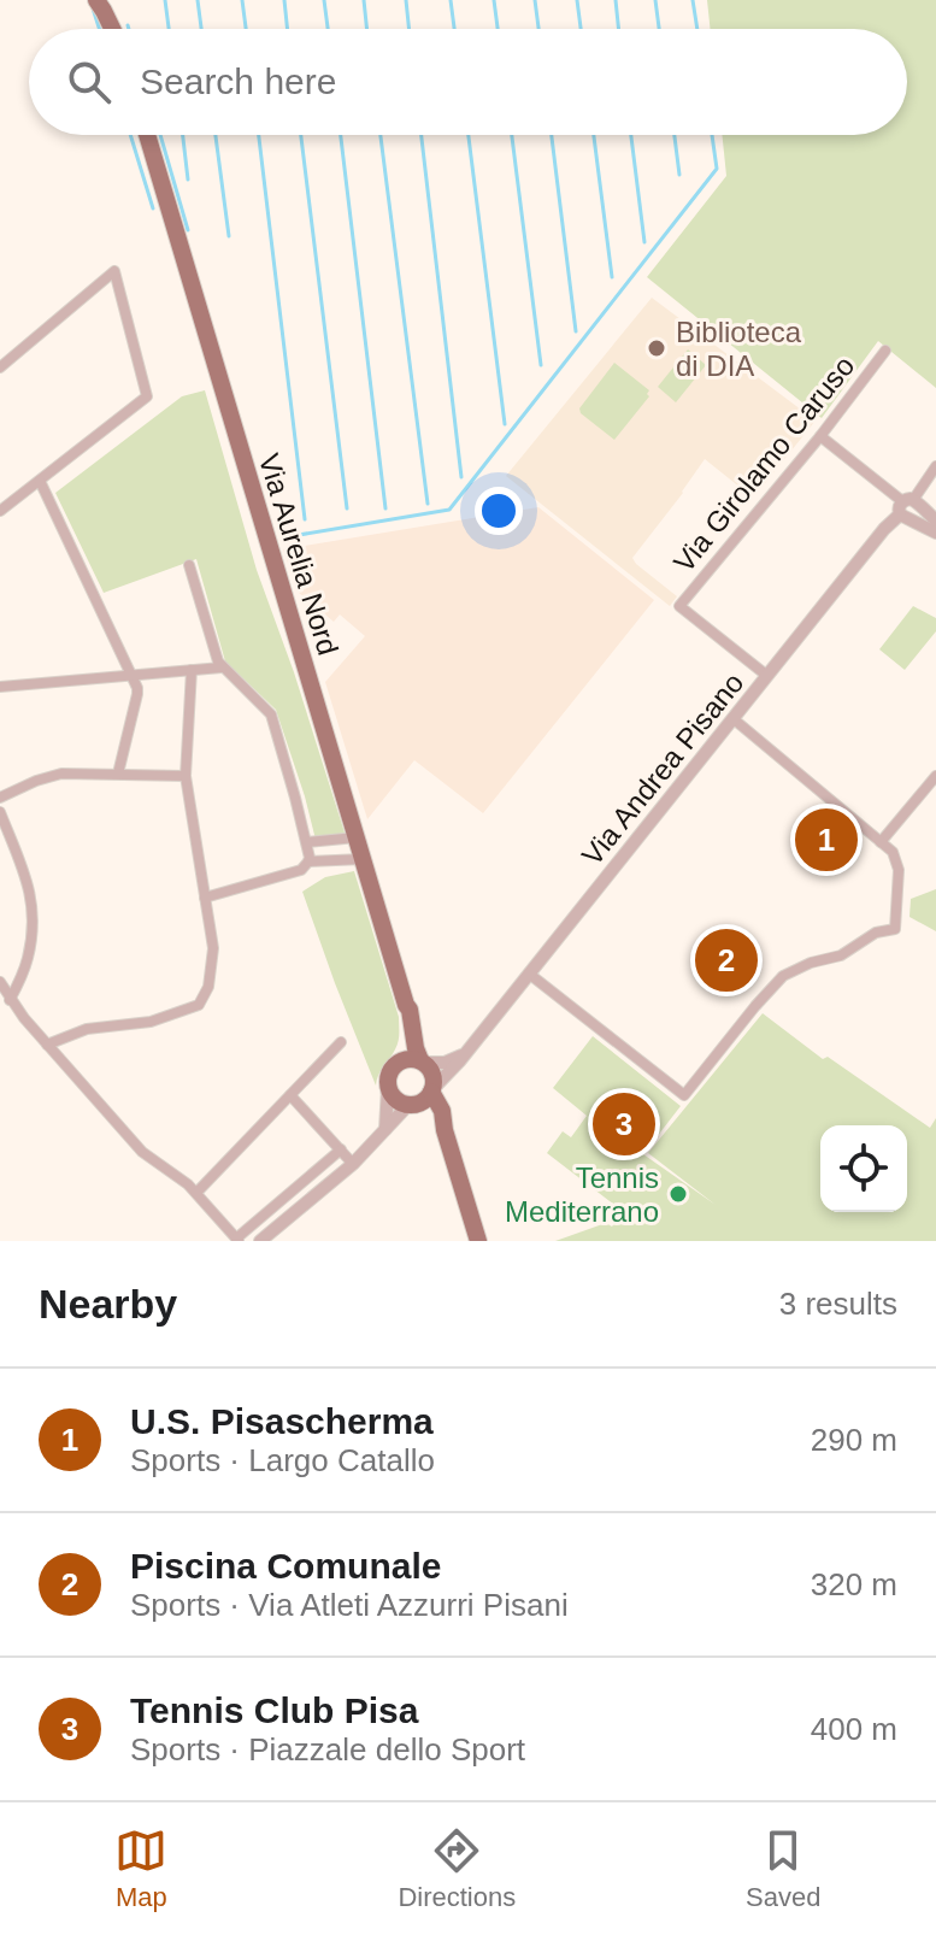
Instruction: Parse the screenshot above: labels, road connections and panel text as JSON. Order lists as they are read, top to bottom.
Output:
{
  "streets": {
    "main road": ["Via Aurelia Nord"],
    "street": ["Via Girolamo Caruso", "Via Andrea Pisano"]
  },
  "crossings": [
    ["Via Girolamo Caruso", "Via Andrea Pisano"],
    ["Via Aurelia Nord", "Via Andrea Pisano"]
  ],
  "places": ["Biblioteca di DIA", "Tennis Mediterrano"],
  "page": {
    "search": "Search here",
    "pins": ["1", "2", "3"],
    "heading": ["Nearby", "3 results"],
    "list": [
      {
        "mark": "1",
        "name": "U.S. Pisascherma",
        "note": "Sports · Largo Catallo",
        "value": "290 m"
      },
      {
        "mark": "2",
        "name": "Piscina Comunale",
        "note": "Sports · Via Atleti Azzurri Pisani",
        "value": "320 m"
      },
      {
        "mark": "3",
        "name": "Tennis Club Pisa",
        "note": "Sports · Piazzale dello Sport",
        "value": "400 m"
      }
    ],
    "nav": ["Map", "Directions", "Saved"]
  }
}
